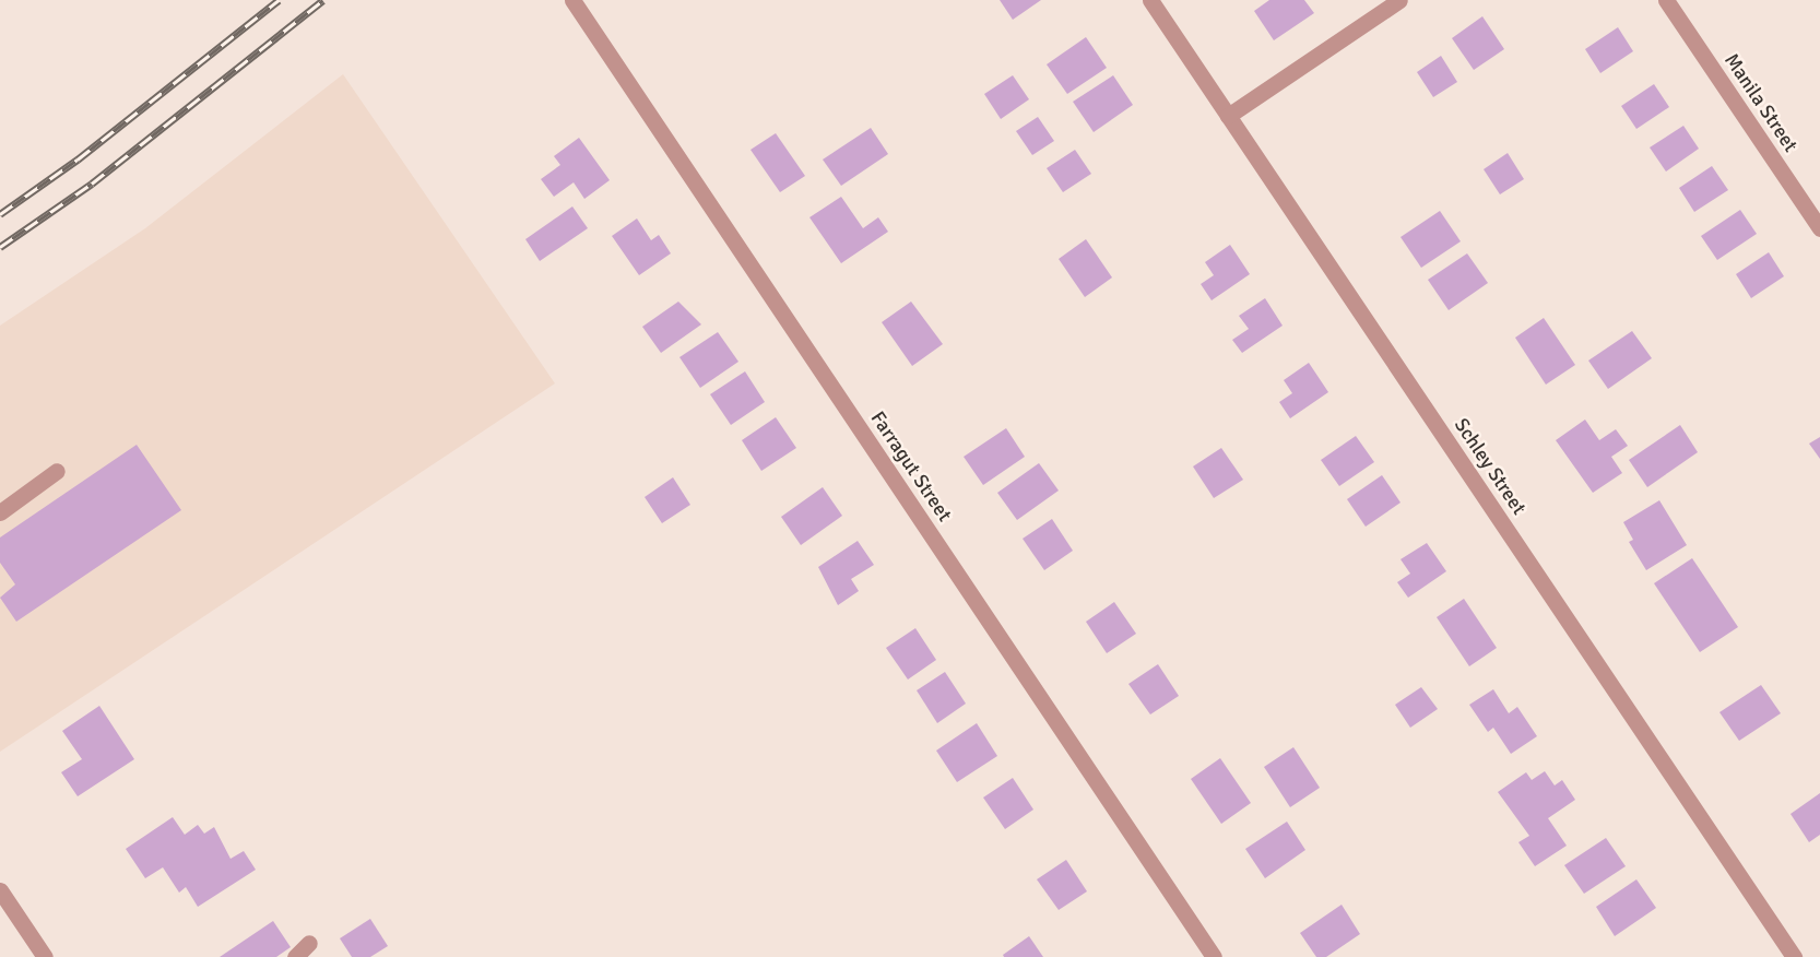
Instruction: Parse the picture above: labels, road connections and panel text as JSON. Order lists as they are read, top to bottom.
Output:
{
  "streets": {
    "street": ["Manila Street", "Farragut Street", "Schley Street"]
  }
}
